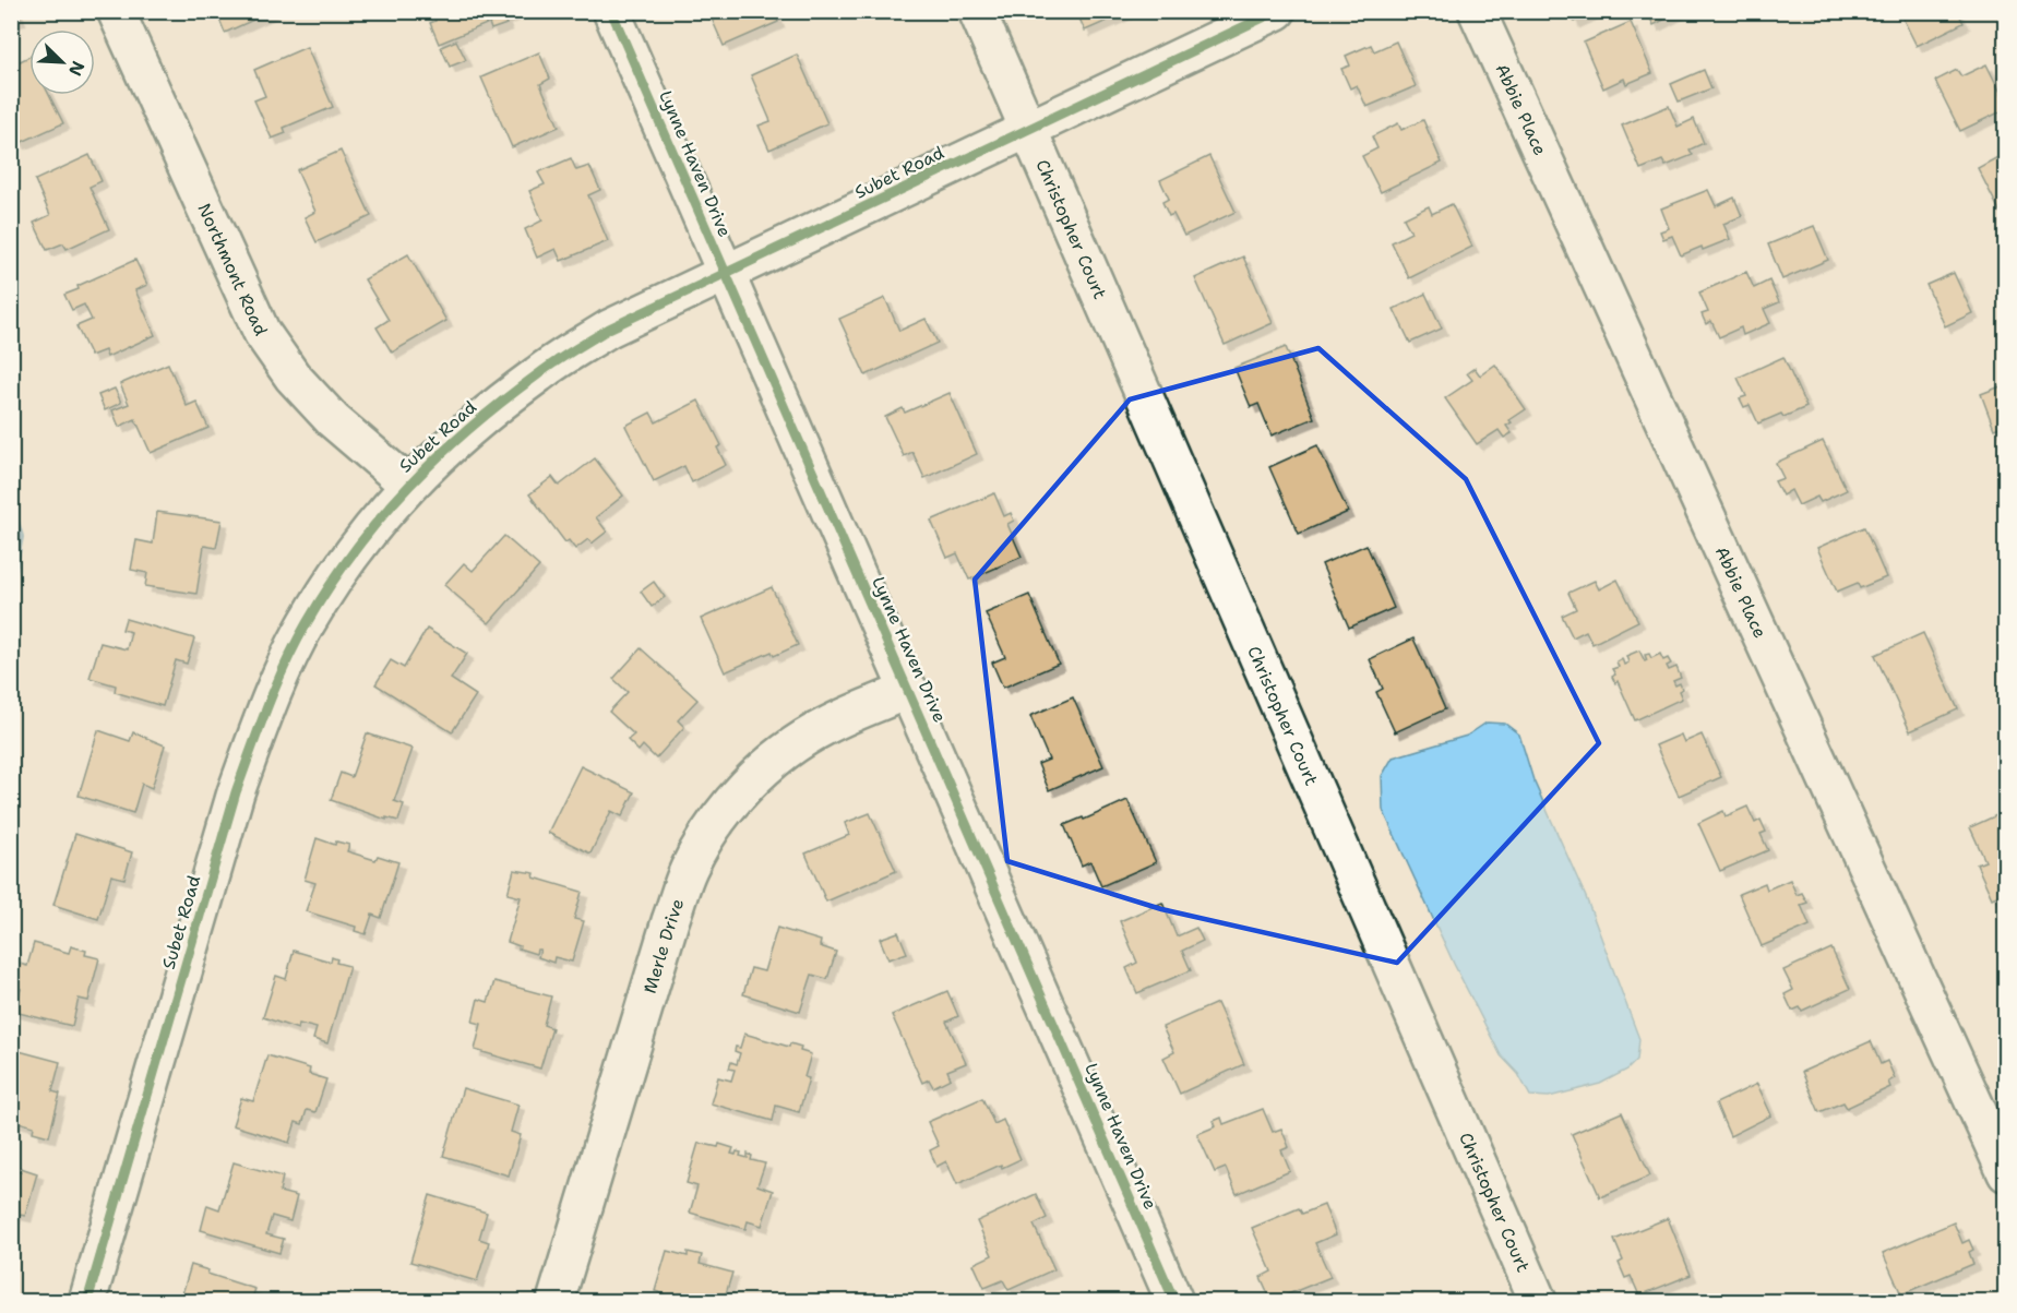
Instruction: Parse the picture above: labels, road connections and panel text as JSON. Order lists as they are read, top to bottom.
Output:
{
  "streets": {
    "street": [
      "Abbie Place",
      "Lynne Haven Drive",
      "Subet Road",
      "Christopher Court",
      "Northmont Road",
      "Merle Drive"
    ]
  },
  "crossings": [
    ["Lynne Haven Drive", "Subet Road"],
    ["Lynne Haven Drive", "Merle Drive"],
    ["Subet Road", "Christopher Court"],
    ["Subet Road", "Northmont Road"]
  ],
  "north": "bottom right"
}
